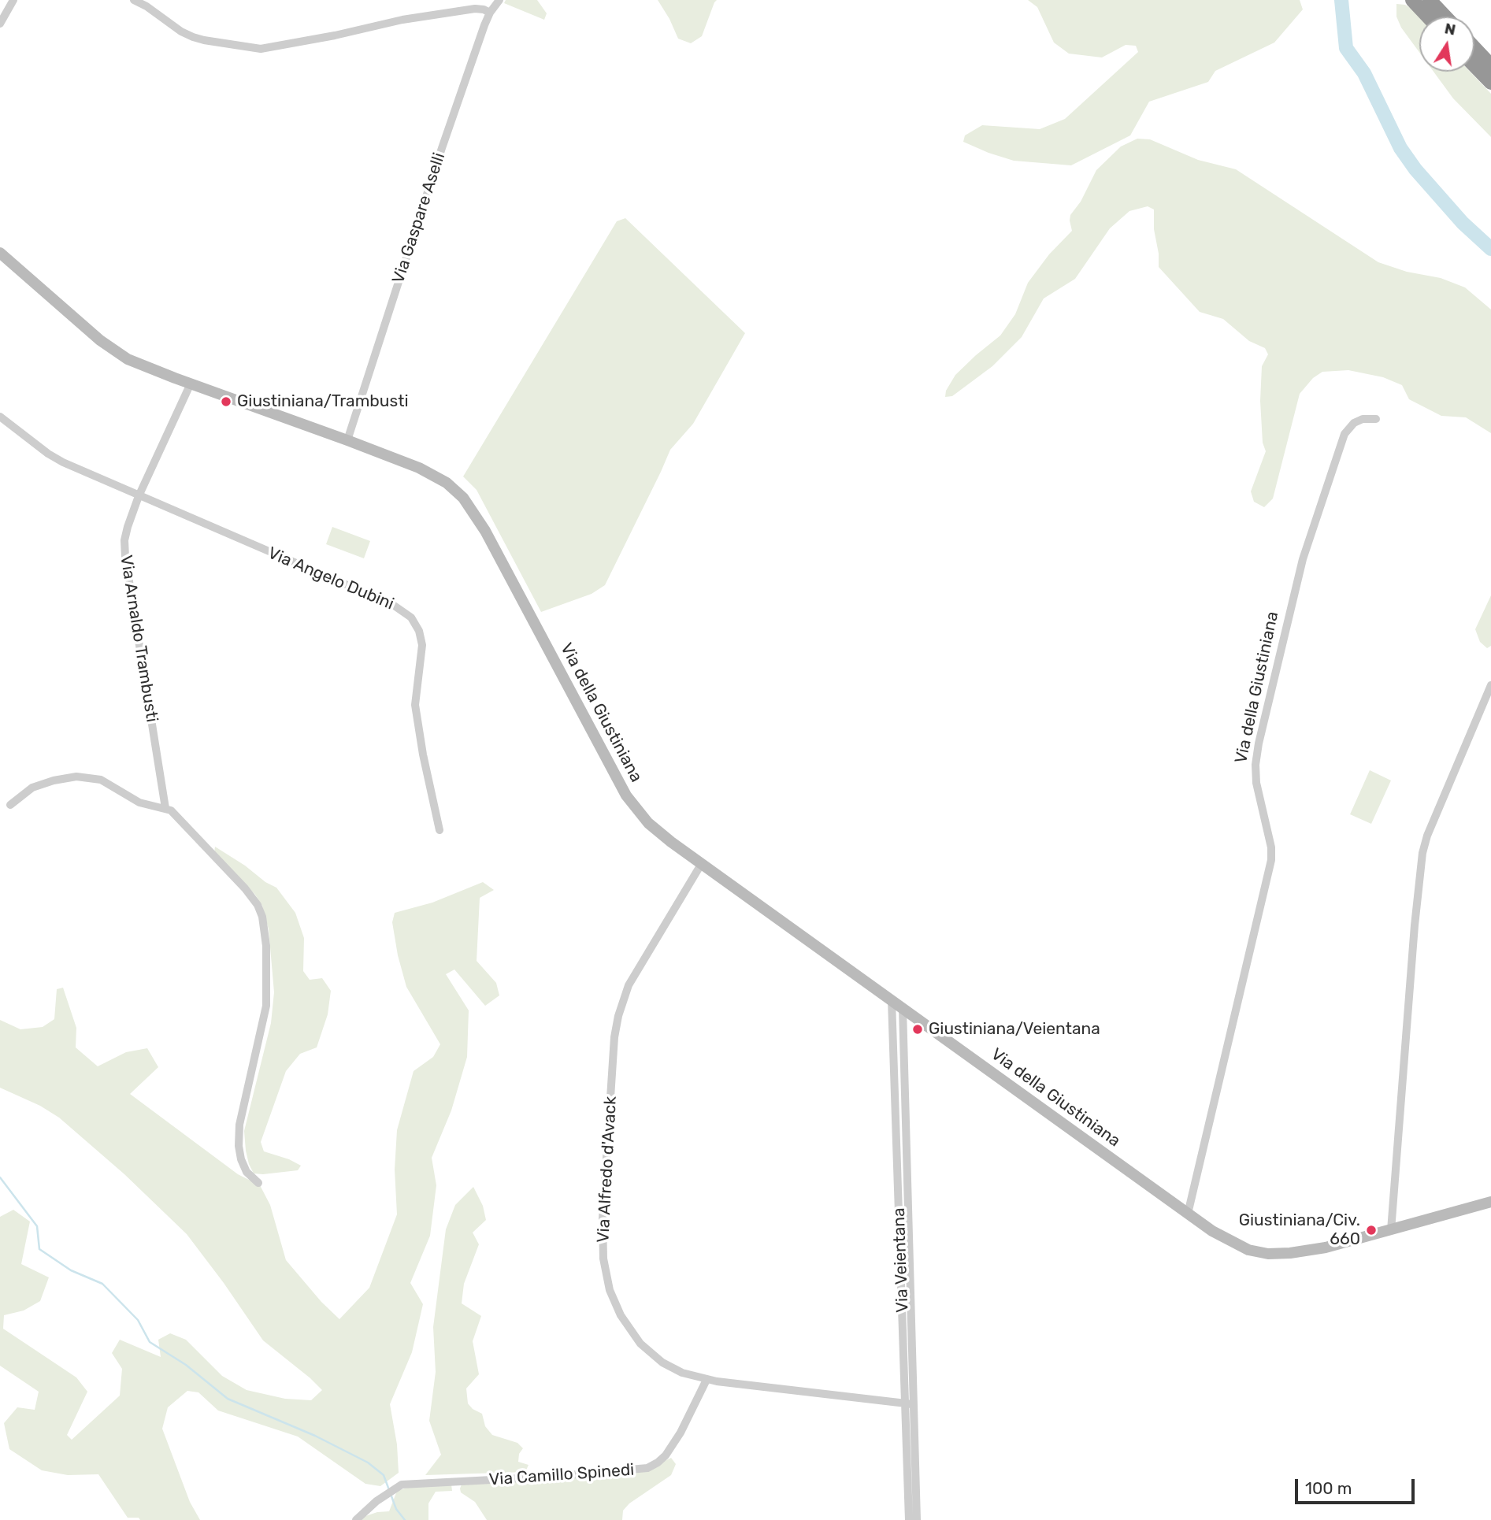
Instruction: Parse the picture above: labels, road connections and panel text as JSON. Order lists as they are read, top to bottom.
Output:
{
  "streets": {
    "street": [
      "Via Gaspare Aselli",
      "Via Angelo Dubini",
      "Via Arnaldo Trambusti",
      "Via della Giustiniana",
      "Via Alfredo d'Avack",
      "Via Veientana",
      "Via Camillo Spinedi"
    ]
  },
  "crossings": [
    ["Via Gaspare Aselli", "Via della Giustiniana"],
    ["Via Angelo Dubini", "Via Arnaldo Trambusti"],
    ["Via Arnaldo Trambusti", "Via della Giustiniana"],
    ["Via della Giustiniana", "Via Alfredo d'Avack"],
    ["Via della Giustiniana", "Via Veientana"],
    ["Via Alfredo d'Avack", "Via Veientana"],
    ["Via Alfredo d'Avack", "Via Camillo Spinedi"]
  ],
  "places": ["Giustiniana/Trambusti", "Giustiniana/Veientana", "Giustiniana/Civ. 660"],
  "scale_bar": "100 m",
  "north": "top"
}
